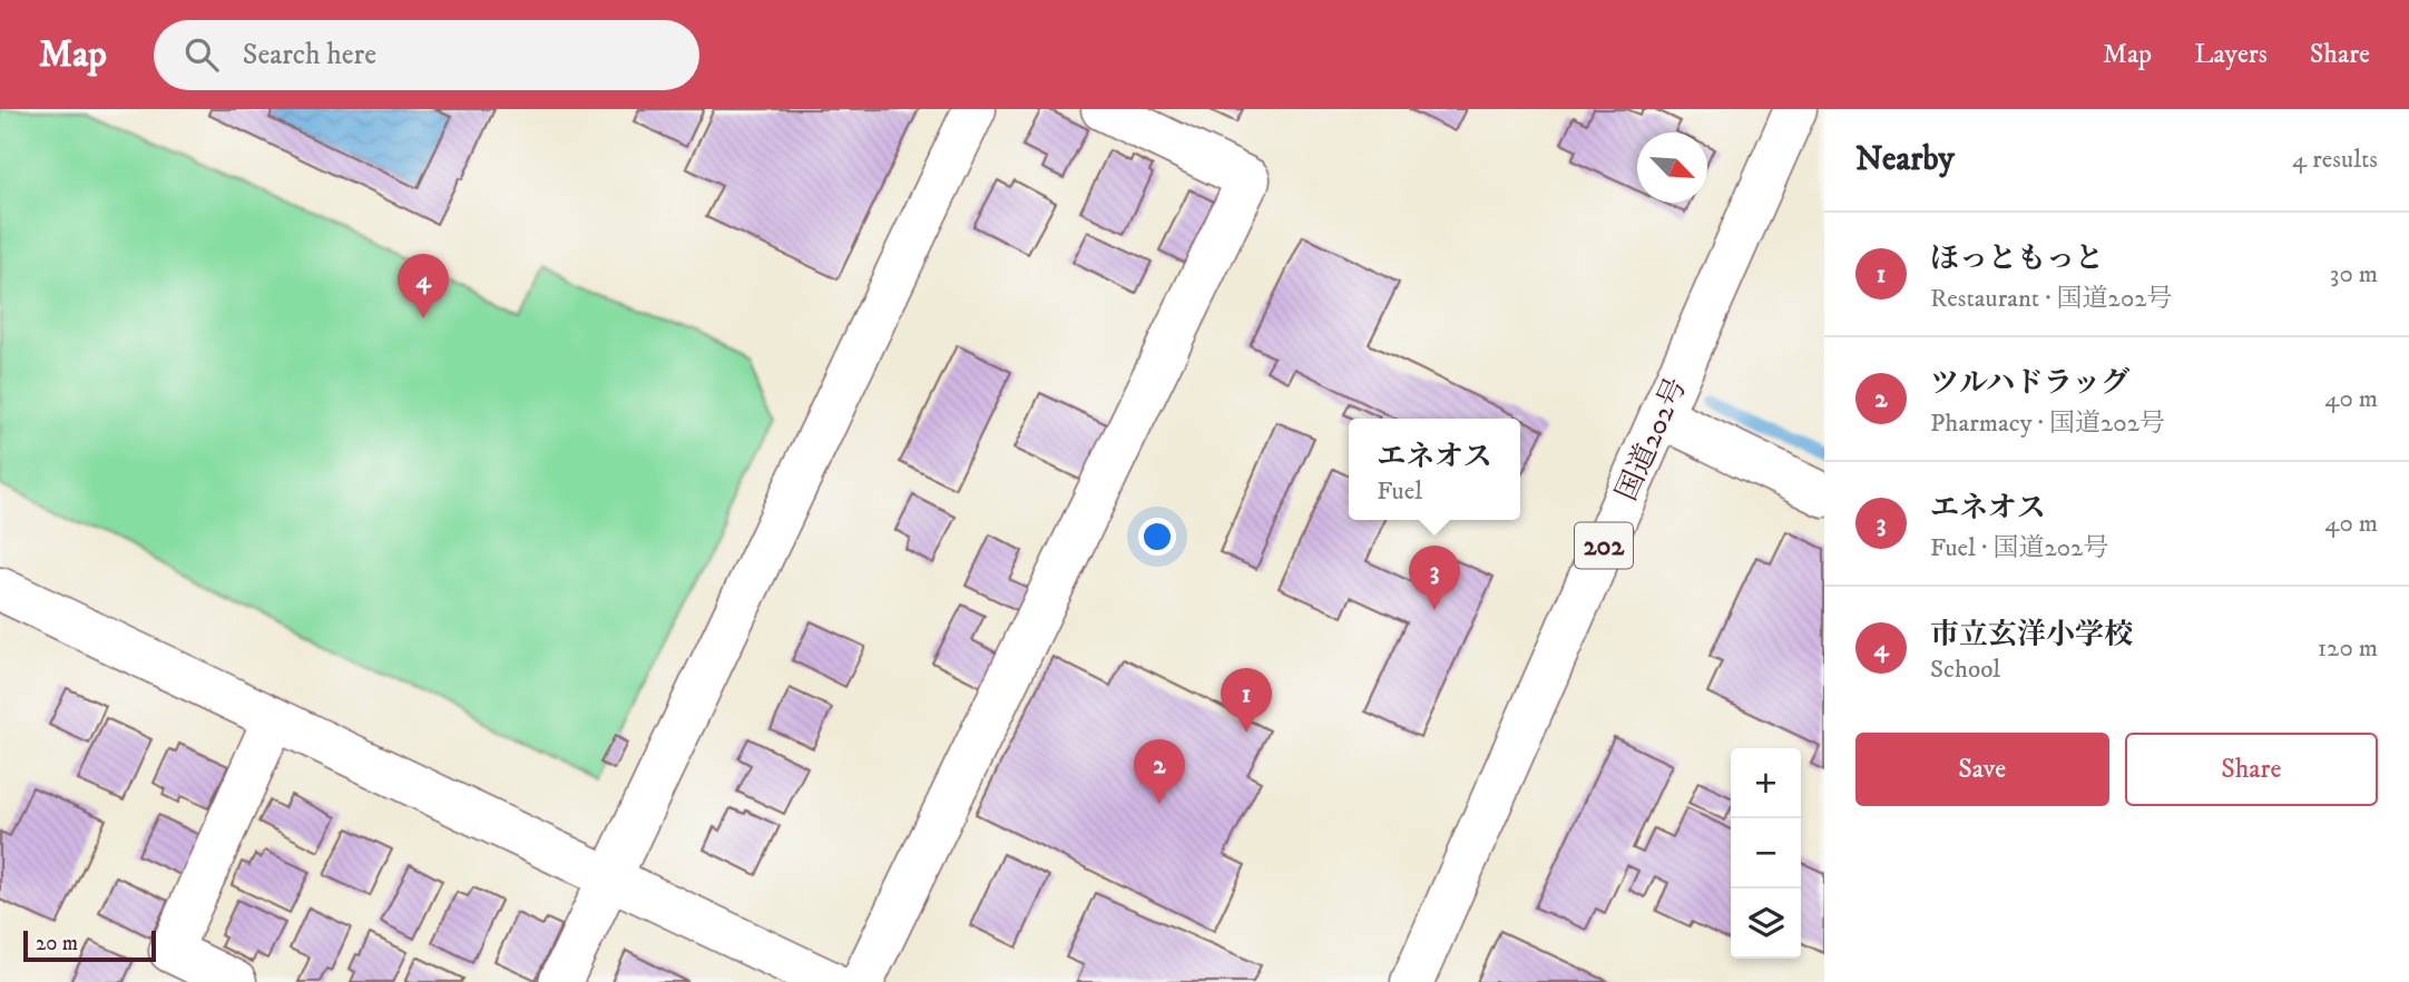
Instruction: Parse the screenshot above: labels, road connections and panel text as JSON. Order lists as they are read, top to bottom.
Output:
{
  "streets": {
    "main road": ["国道202号", "202"]
  },
  "scale_bar": "20 m",
  "north": "bottom right",
  "page": {
    "header": "Map",
    "search": "Search here",
    "nav": ["Map", "Layers", "Share"],
    "heading": ["Nearby", "4 results"],
    "list": [
      {
        "mark": "1",
        "name": "ほっともっと",
        "note": "Restaurant · 国道202号",
        "value": "30 m"
      },
      {
        "mark": "2",
        "name": "ツルハドラッグ",
        "note": "Pharmacy · 国道202号",
        "value": "40 m"
      },
      {
        "mark": "3",
        "name": "エネオス",
        "note": "Fuel · 国道202号",
        "value": "40 m"
      },
      {
        "mark": "4",
        "name": "市立玄洋小学校",
        "note": "School",
        "value": "120 m"
      }
    ],
    "pins": [
      "4",
      "3",
      "1",
      "2"
    ],
    "popup": ["エネオス", "Fuel"],
    "buttons": ["Save", "Share"],
    "map_buttons": ["+", "−"],
    "scale": "20 m"
  }
}
